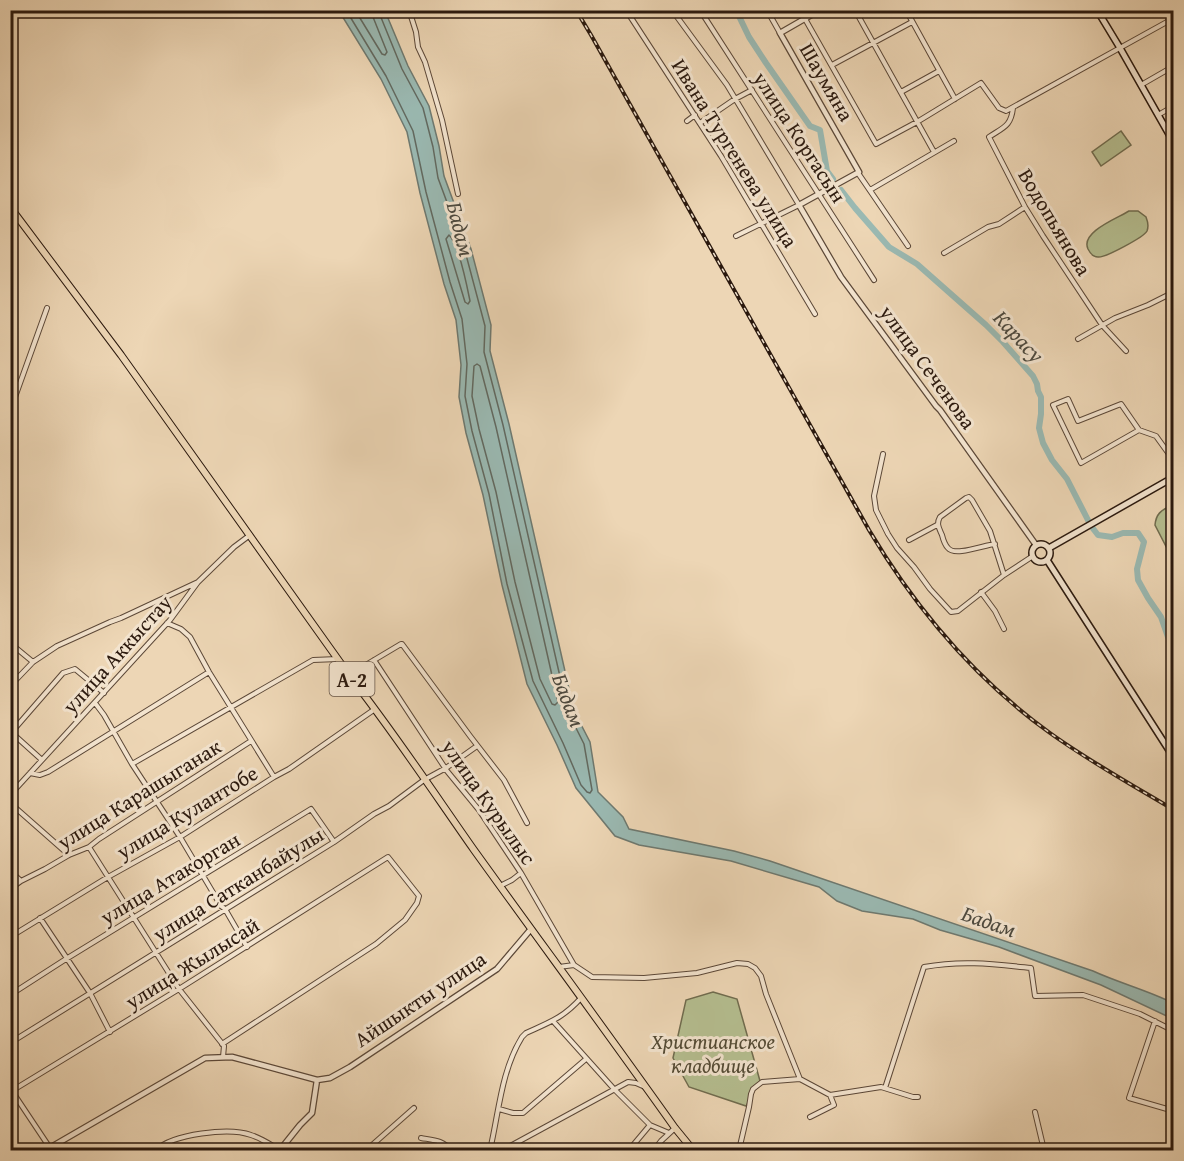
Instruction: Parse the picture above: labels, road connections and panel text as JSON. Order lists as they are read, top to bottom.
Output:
{
  "streets": {
    "highway": ["A-2"],
    "street": [
      "Шаумяна",
      "улица Коргасын",
      "Ивана Тургенева улица",
      "Водопьянова",
      "улица Сеченова",
      "улица Аккыстау",
      "улица Карашыганак",
      "улица Курылыс",
      "улица Кулантобе",
      "улица Атакорган",
      "улица Сатканбайулы",
      "улица Жылысай",
      "Айшыкты улица"
    ]
  },
  "crossings": [
    ["улица Аккыстау", "A-2"],
    ["A-2", "улица Кулантобе"],
    ["A-2", "улица Сатканбайулы"],
    ["A-2", "Айшыкты улица"],
    ["улица Курылыс", "улица Сатканбайулы"],
    ["улица Атакорган", "улица Сатканбайулы"]
  ],
  "water": ["Бадам", "Карасу"],
  "parks": ["Христианское кладбище"]
}
